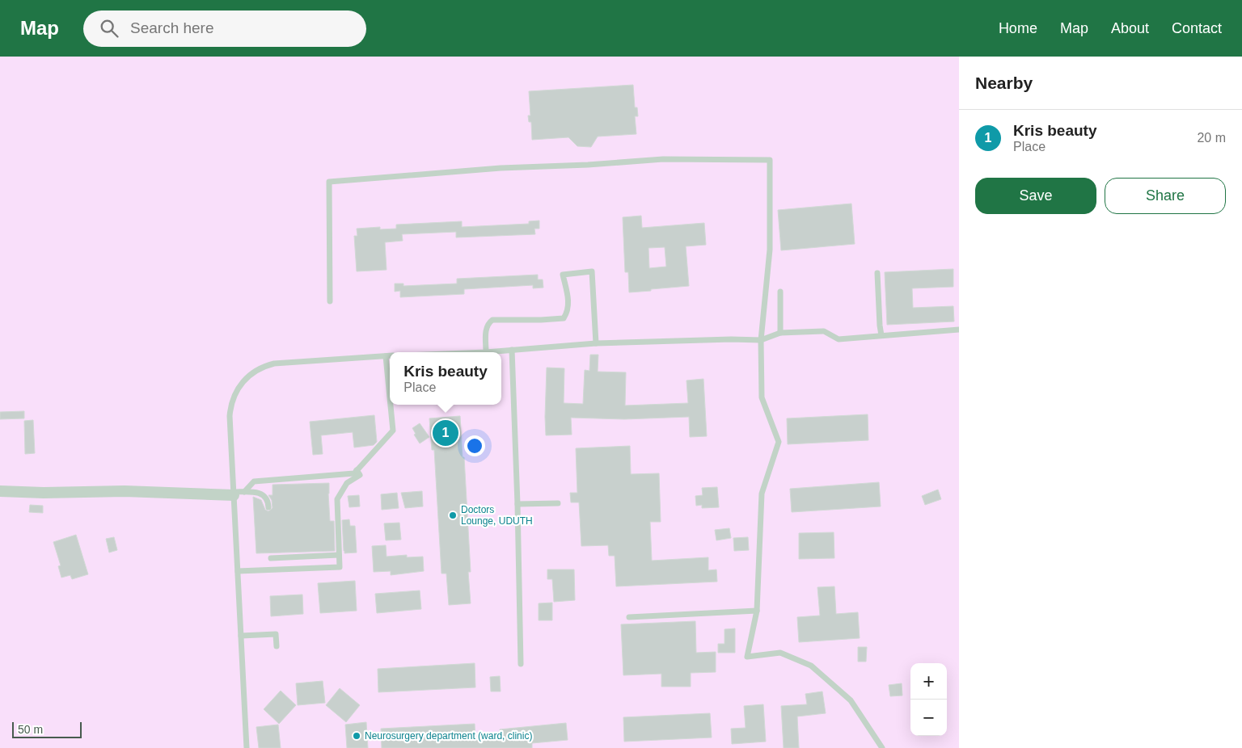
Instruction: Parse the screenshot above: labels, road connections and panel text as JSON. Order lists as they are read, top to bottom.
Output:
{
  "places": ["Doctors Lounge, UDUTH", "Neurosurgery department (ward, clinic)"],
  "scale_bar": "50 m",
  "page": {
    "header": "Map",
    "search": "Search here",
    "nav": [
      "Home",
      "Map",
      "About",
      "Contact"
    ],
    "heading": "Nearby",
    "list": [
      {
        "mark": "1",
        "name": "Kris beauty",
        "note": "Place",
        "value": "20 m"
      }
    ],
    "buttons": ["Save", "Share"],
    "popup": ["Kris beauty", "Place"],
    "pins": "1",
    "map_buttons": ["+", "−"],
    "scale": "50 m"
  }
}
